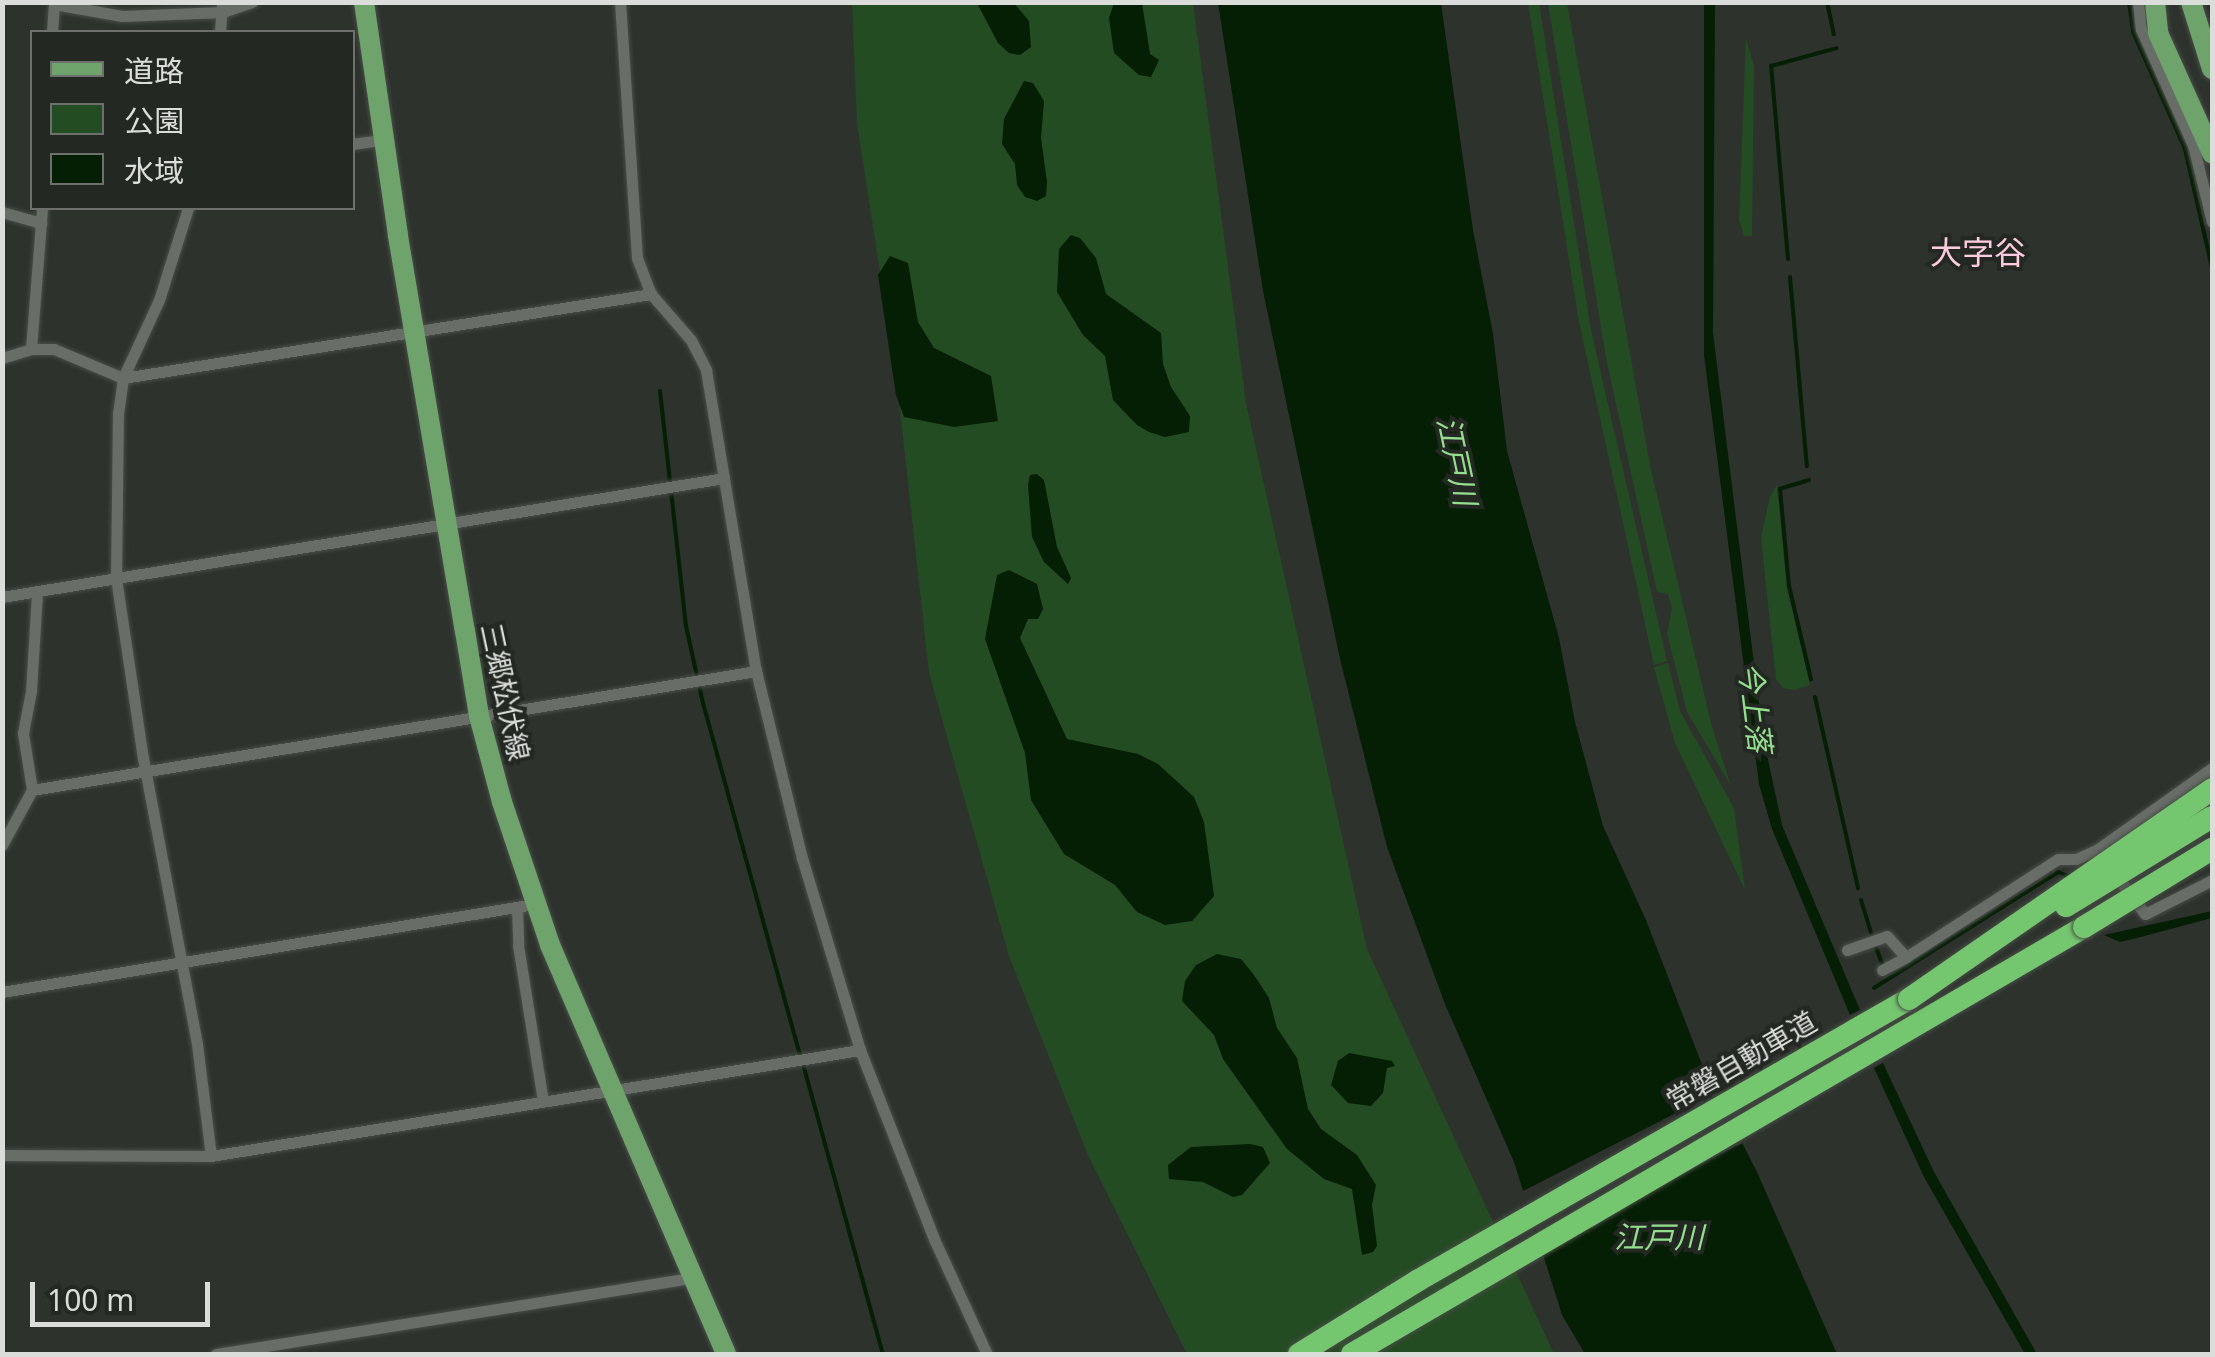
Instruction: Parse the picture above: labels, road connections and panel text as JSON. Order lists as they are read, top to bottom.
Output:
{
  "streets": {
    "highway": ["常磐自動車道"],
    "main road": ["三郷松伏線"]
  },
  "districts": ["大字谷"],
  "water": ["江戸川", "今上落"],
  "legend": ["道路", "公園", "水域"],
  "scale_bar": "100 m"
}
